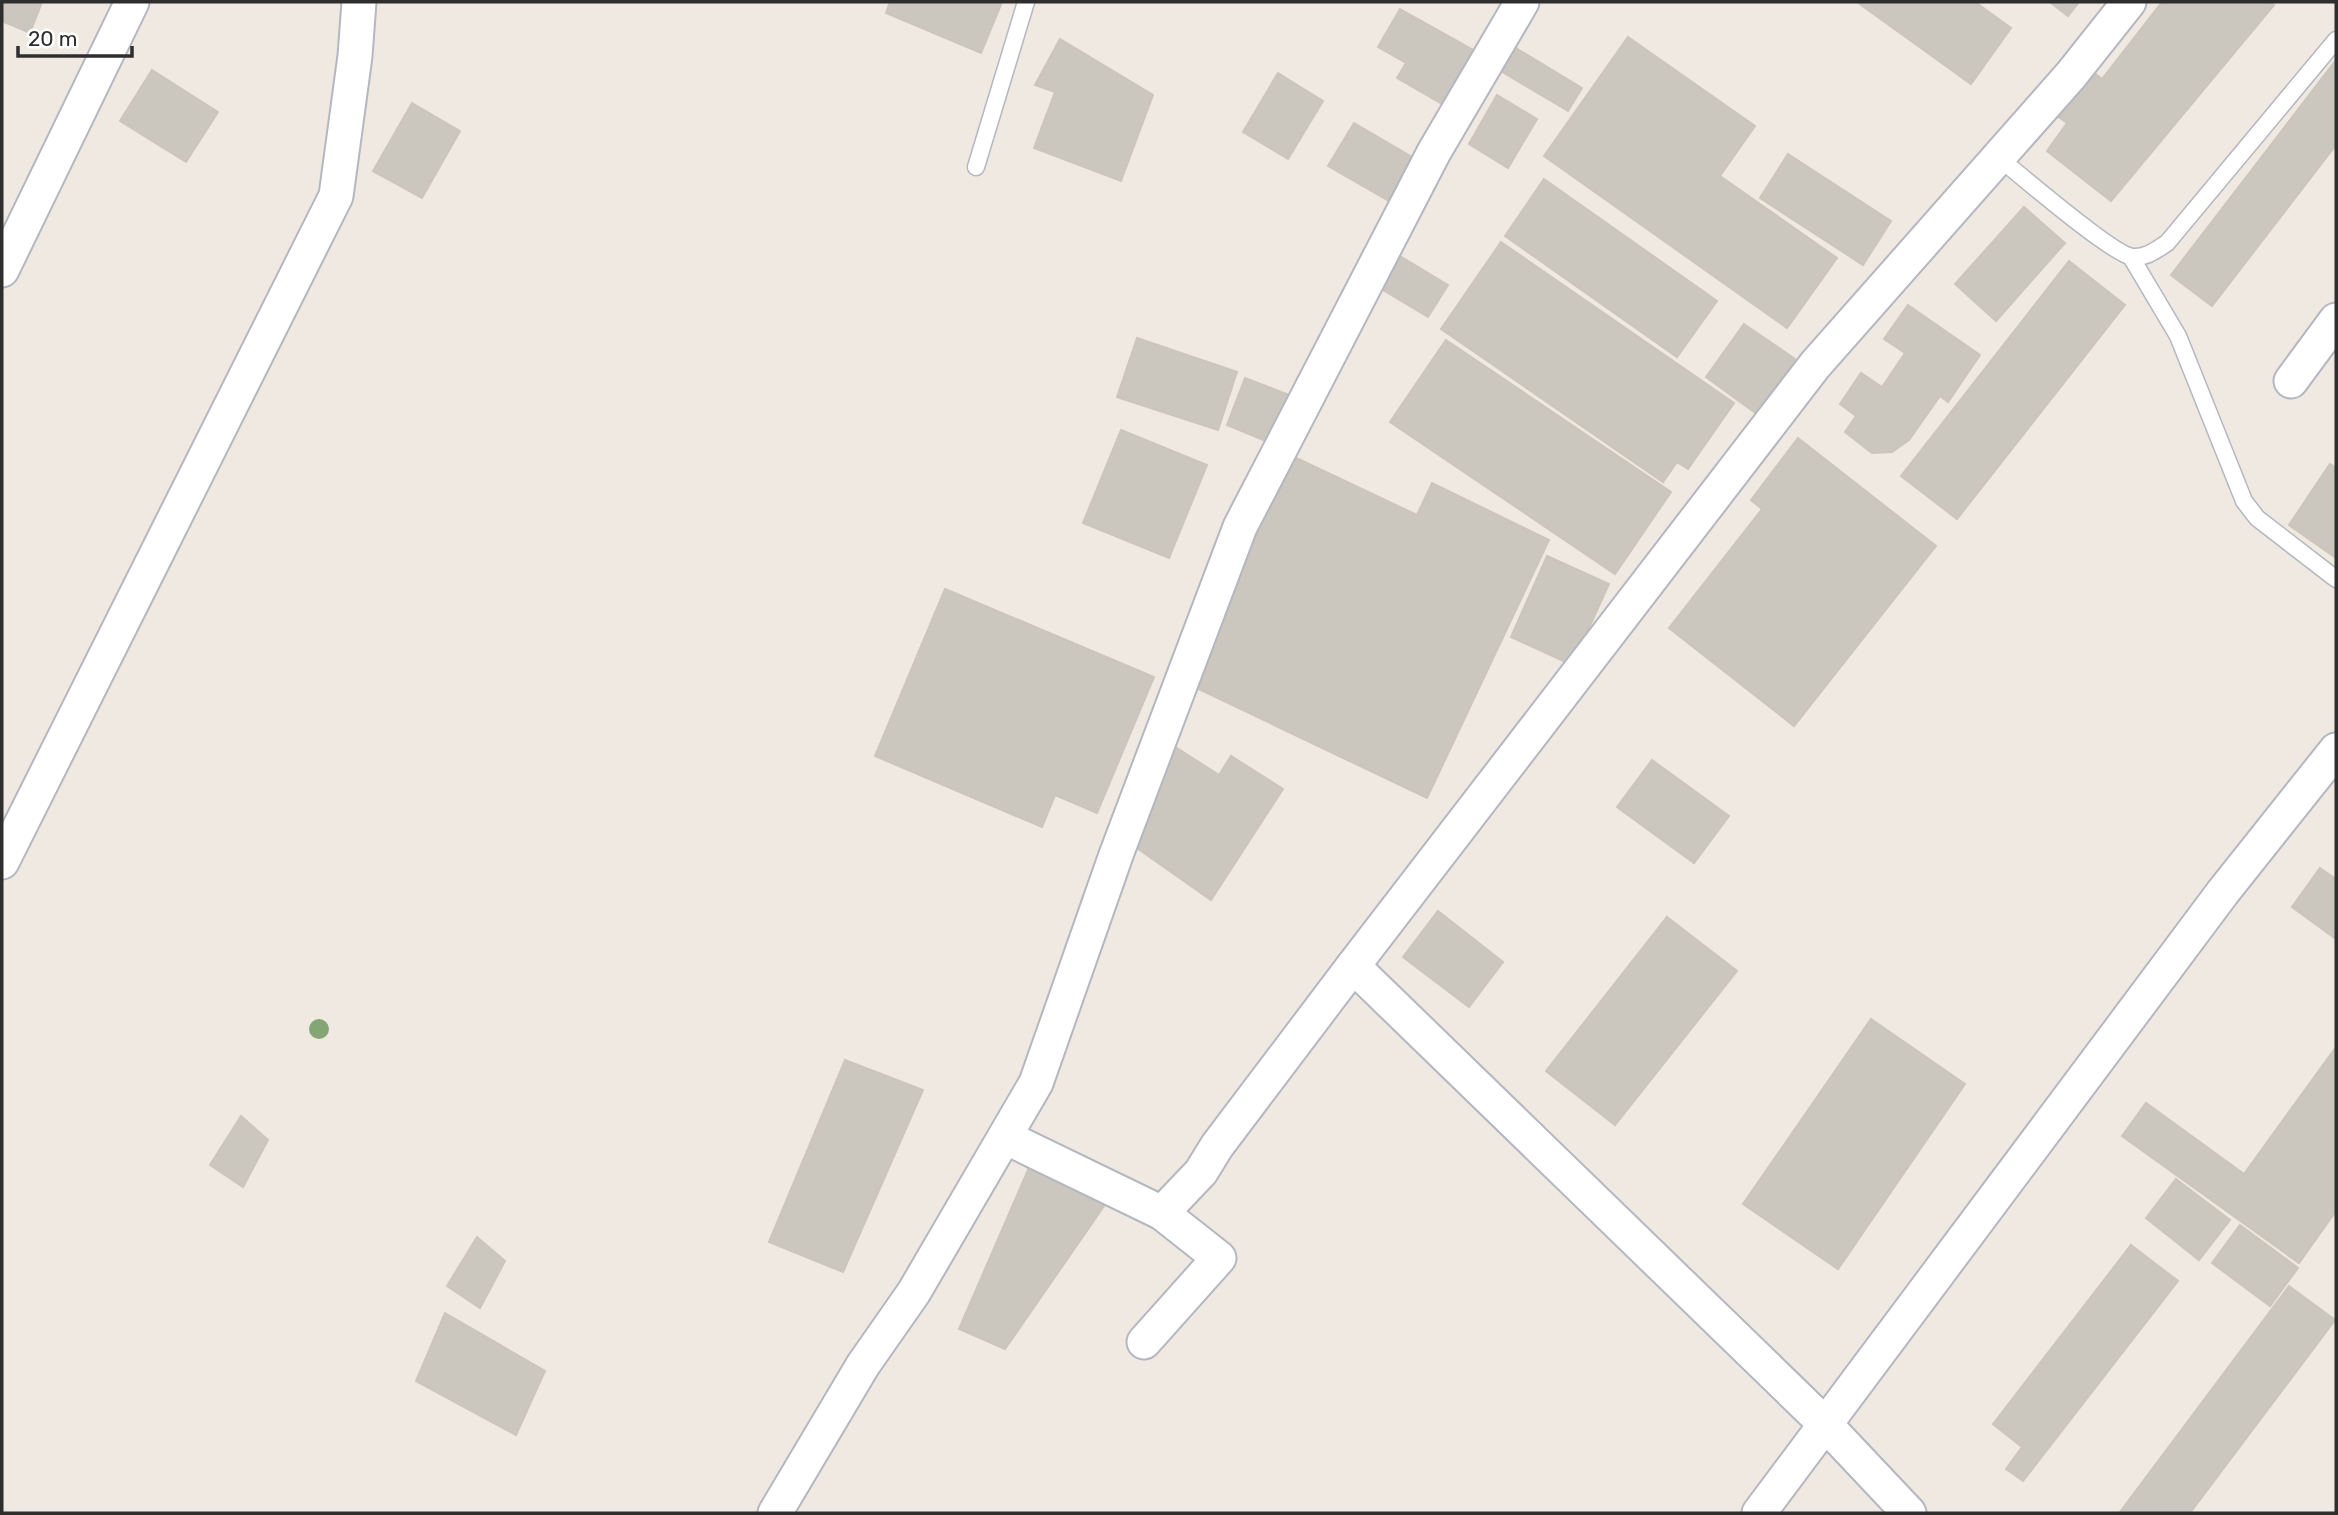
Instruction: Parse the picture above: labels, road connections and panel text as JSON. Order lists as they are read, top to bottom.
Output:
{
  "scale_bar": "20 m"
}
